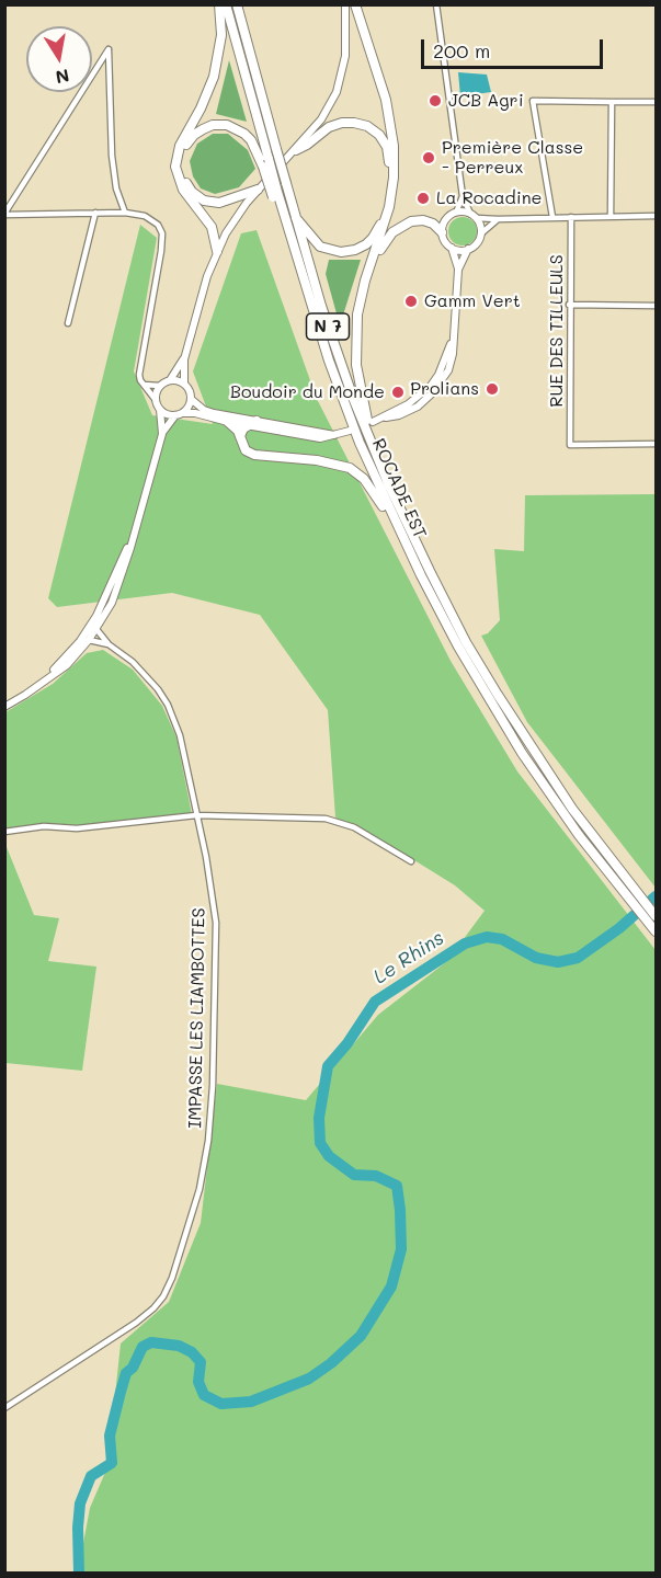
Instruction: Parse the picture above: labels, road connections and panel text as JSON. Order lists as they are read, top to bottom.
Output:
{
  "streets": {
    "highway": ["N 7", "ROCADE EST"],
    "street": ["RUE DES TILLEULS", "IMPASSE LES LIAMBOTTES"]
  },
  "water": ["Le Rhins"],
  "places": [
    "JCB Agri",
    "Première Classe - Perreux",
    "La Rocadine",
    "Gamm Vert",
    "Prolians",
    "Boudoir du Monde"
  ],
  "scale_bar": "200 m",
  "north": "bottom"
}
